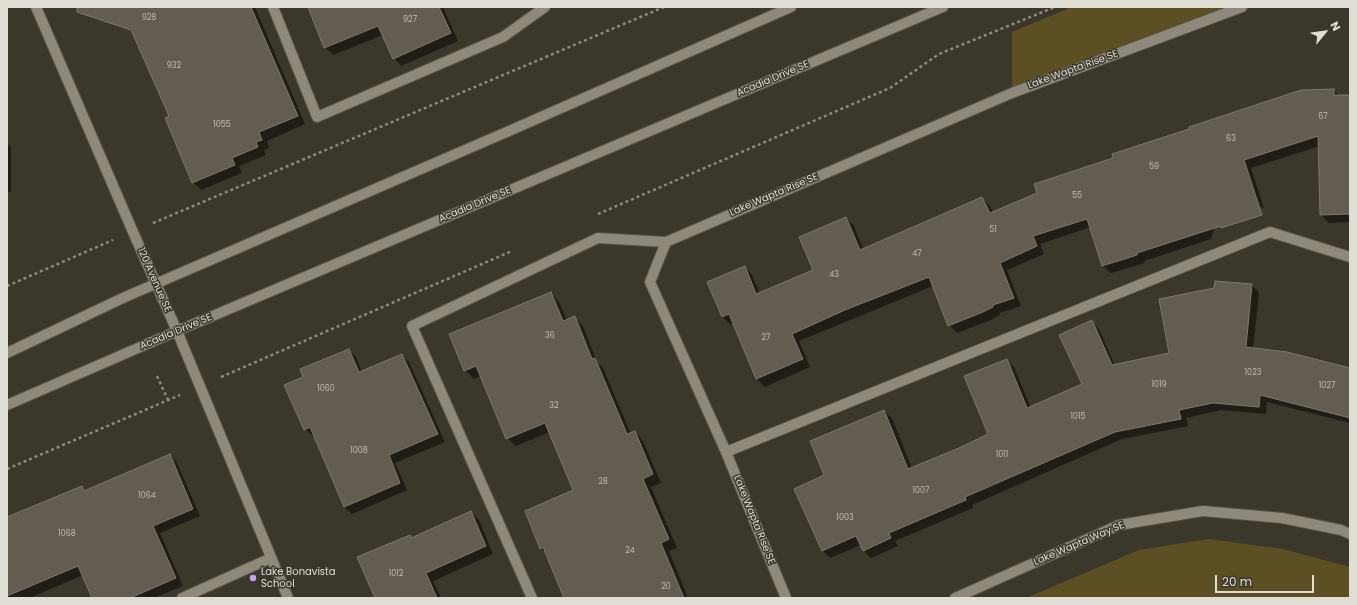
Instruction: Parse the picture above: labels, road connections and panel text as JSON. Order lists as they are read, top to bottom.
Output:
{
  "streets": {
    "street": [
      "Lake Wapta Rise SE",
      "Acadia Drive SE",
      "120 Avenue SE",
      "Lake Wapta Way SE"
    ]
  },
  "crossings": [
    ["Acadia Drive SE", "120 Avenue SE"]
  ],
  "places": ["Lake Bonavista School"],
  "house_numbers": [
    "928",
    "927",
    "932",
    "67",
    "1055",
    "63",
    "59",
    "55",
    "51",
    "47",
    "43",
    "36",
    "27",
    "1023",
    "1019",
    "1027",
    "1060",
    "32",
    "1015",
    "1008",
    "1011",
    "28",
    "1007",
    "1064",
    "1003",
    "1068",
    "24",
    "1012",
    "20"
  ],
  "scale_bar": "20 m",
  "north": "top right"
}
